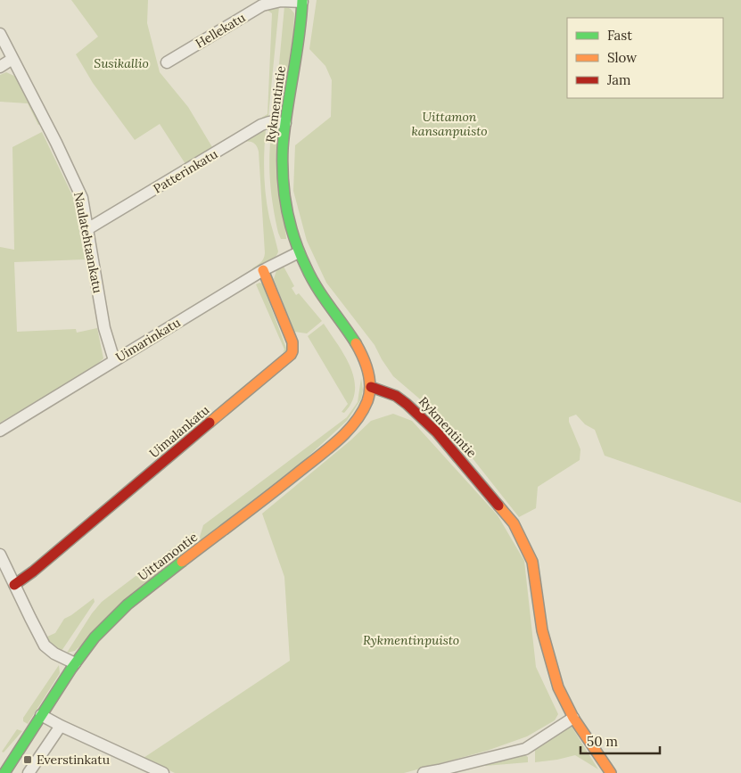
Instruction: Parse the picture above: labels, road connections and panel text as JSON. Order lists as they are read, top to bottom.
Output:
{
  "streets": {
    "street": [
      "Hellekatu",
      "Rykmentintie",
      "Patterinkatu",
      "Naulatehtaankatu",
      "Uimarinkatu",
      "Uimalankatu",
      "Uittamontie"
    ]
  },
  "crossings": [
    ["Hellekatu", "Rykmentintie"],
    ["Rykmentintie", "Patterinkatu"],
    ["Rykmentintie", "Uimarinkatu"],
    ["Rykmentintie", "Uittamontie"],
    ["Patterinkatu", "Naulatehtaankatu"],
    ["Naulatehtaankatu", "Uimarinkatu"],
    ["Uimarinkatu", "Uimalankatu"]
  ],
  "parks": ["Susikallio", "Uittamon kansanpuisto", "Rykmentinpuisto"],
  "places": {
    "transit": ["Everstinkatu"]
  },
  "legend": ["Fast", "Slow", "Jam"],
  "scale_bar": "50 m"
}
